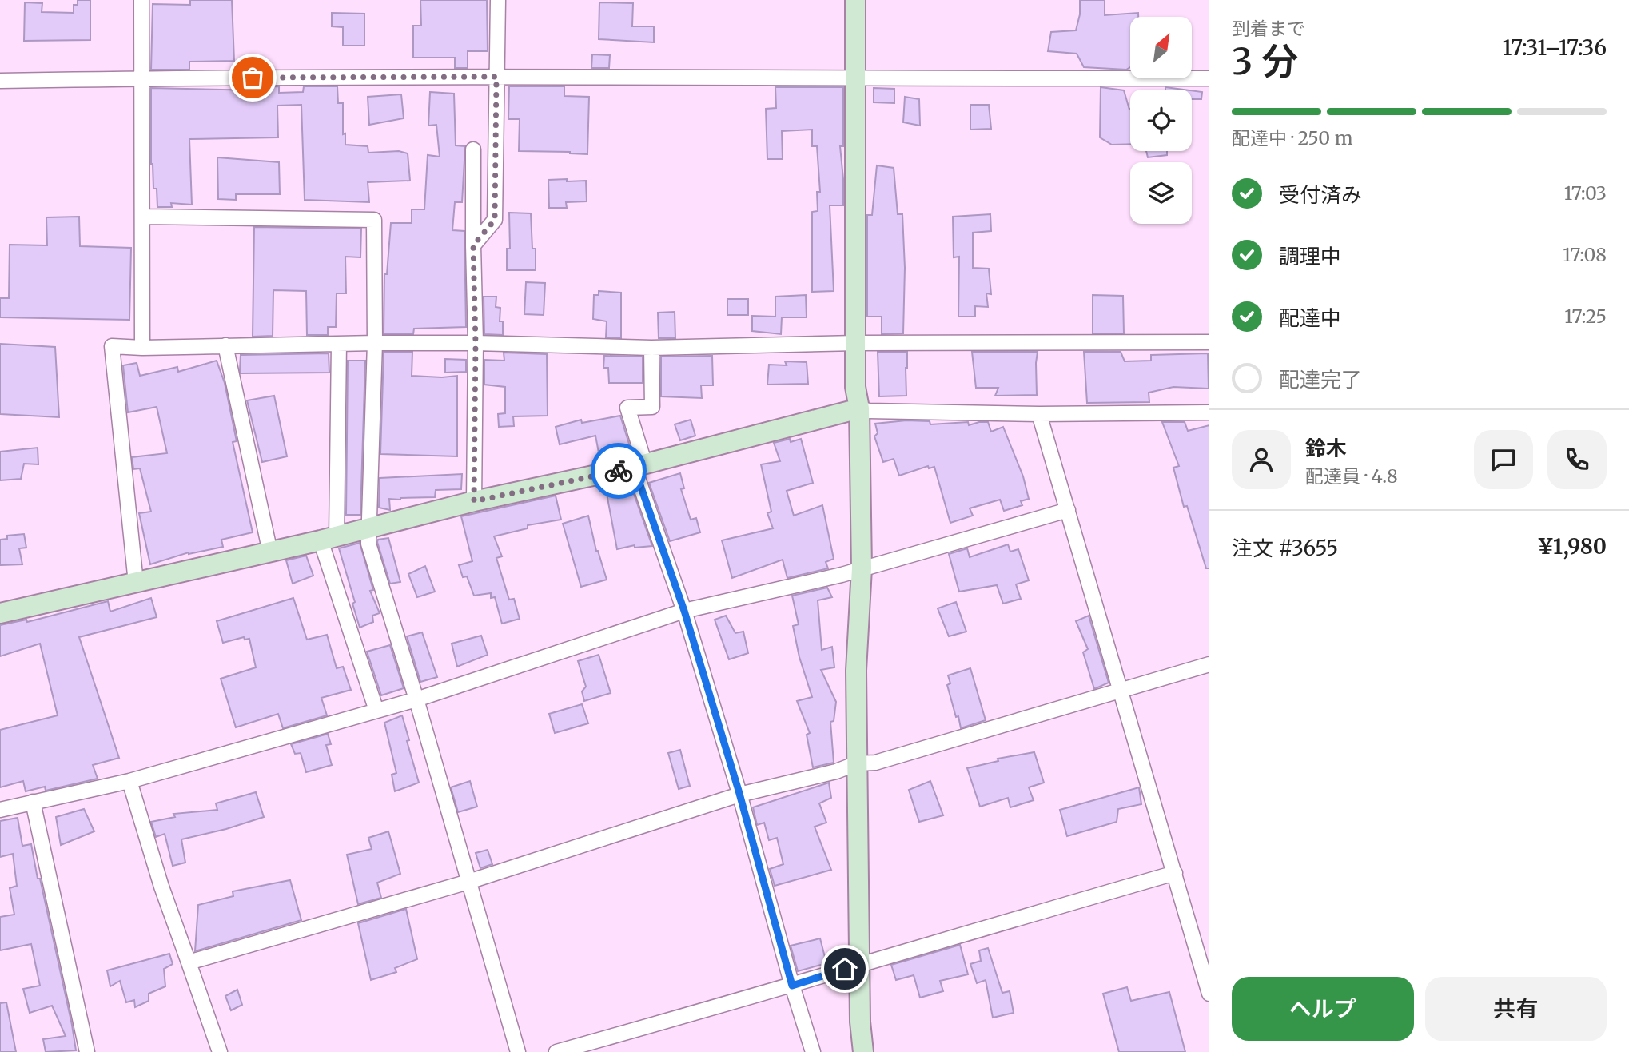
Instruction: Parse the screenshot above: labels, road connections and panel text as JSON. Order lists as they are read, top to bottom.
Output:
{
  "north": "top right",
  "page": {
    "heading": ["3 分", "到着まで", "17:31–17:36"],
    "panel": [
      "鈴木",
      "配達員 · 4.8",
      "注文 #3655",
      "¥1,980"
    ],
    "bar": "配達中 · 250 m",
    "list": [
      ["受付済み", "17:03"],
      ["調理中", "17:08"],
      ["配達中", "17:25"],
      "配達完了"
    ],
    "buttons": ["ヘルプ", "共有"]
  }
}
